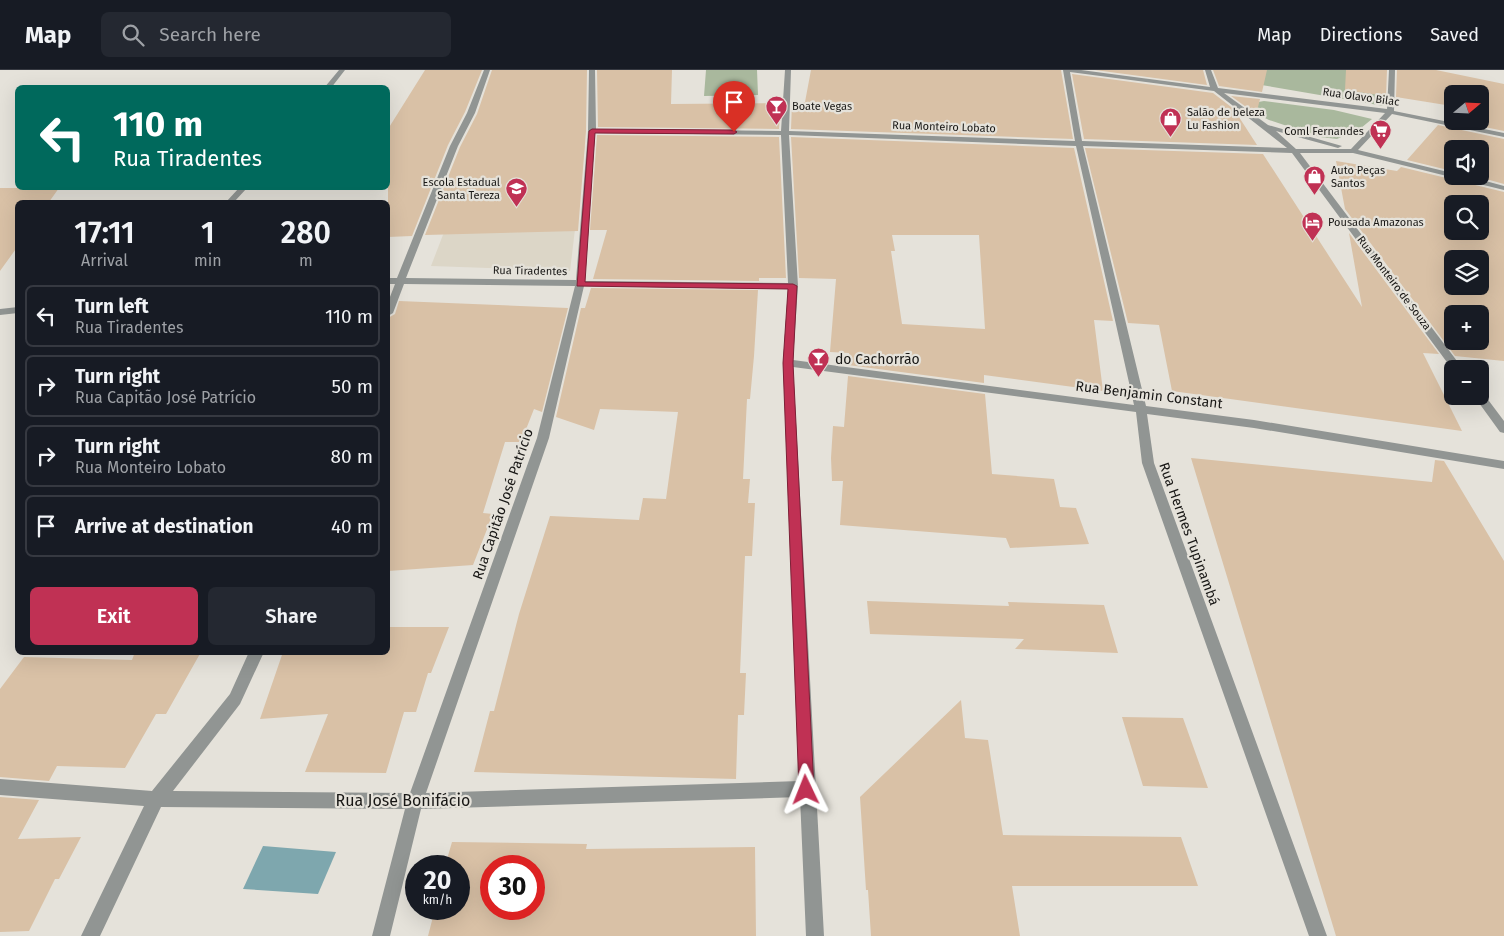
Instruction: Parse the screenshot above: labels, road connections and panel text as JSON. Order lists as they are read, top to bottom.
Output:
{
  "streets": {
    "street": [
      "Rua Olavo Bilac",
      "Rua Monteiro Lobato",
      "Rua Tiradentes",
      "Rua Monteiro de Souza",
      "Rua Benjamin Constant",
      "Rua Capitão José Patrício",
      "Rua Hermes Tupinambá",
      "Rua José Bonifácio"
    ]
  },
  "crossings": [
    ["Rua Olavo Bilac", "Rua Monteiro de Souza"],
    ["Rua Olavo Bilac", "Rua Hermes Tupinambá"],
    ["Rua Monteiro Lobato", "Rua Monteiro de Souza"],
    ["Rua Monteiro Lobato", "Rua Capitão José Patrício"],
    ["Rua Monteiro Lobato", "Rua Hermes Tupinambá"],
    ["Rua Tiradentes", "Rua Capitão José Patrício"],
    ["Rua Benjamin Constant", "Rua Hermes Tupinambá"],
    ["Rua Capitão José Patrício", "Rua José Bonifácio"]
  ],
  "places": {
    "bar": ["Boate Vegas", "do Cachorrão"],
    "shop": ["Salão de beleza Lu Fashion", "Auto Peças Santos"],
    "supermarket": ["Coml Fernandes"],
    "school or university": ["Escola Estadual Santa Tereza"],
    "hotel": ["Pousada Amazonas"]
  },
  "north": "right",
  "page": {
    "header": "Map",
    "search": "Search here",
    "nav": ["Map", "Directions", "Saved"],
    "map_buttons": ["+", "−"],
    "turn": ["110 m", "Rua Tiradentes"],
    "eta": [
      "17:11",
      "Arrival",
      "1",
      "min",
      "280",
      "m"
    ],
    "list": [
      {
        "name": "Turn left",
        "note": "Rua Tiradentes",
        "value": "110 m"
      },
      {
        "name": "Turn right",
        "note": "Rua Capitão José Patrício",
        "value": "50 m"
      },
      {
        "name": "Turn right",
        "note": "Rua Monteiro Lobato",
        "value": "80 m"
      },
      {
        "name": "Arrive at destination",
        "value": "40 m"
      }
    ],
    "buttons": ["Exit", "Share"],
    "speed": "20 km/h",
    "limit": "30"
  }
}
